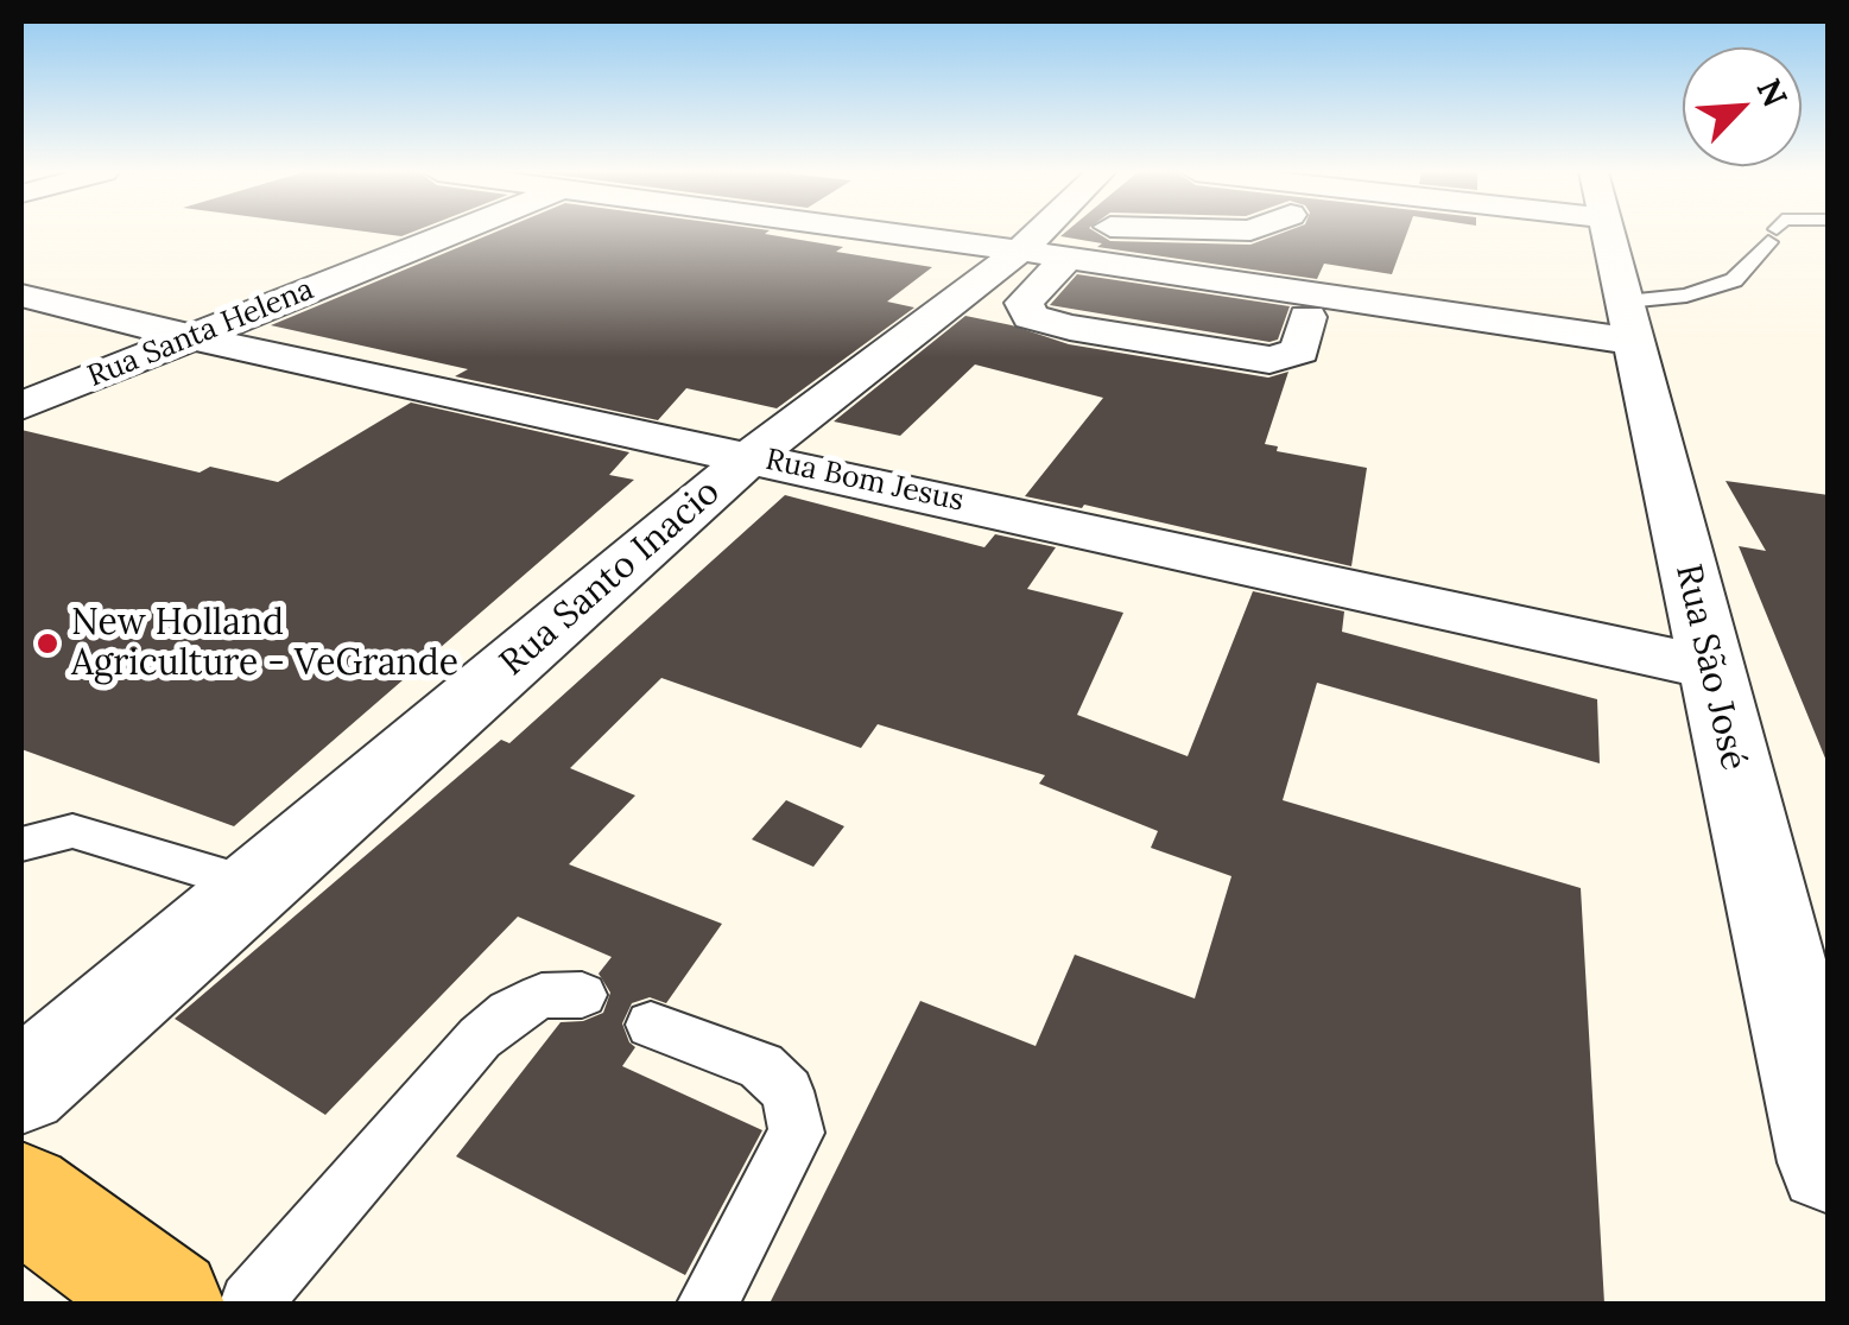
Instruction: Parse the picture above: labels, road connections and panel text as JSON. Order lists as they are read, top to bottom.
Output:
{
  "streets": {
    "street": [
      "Rua Santa Helena",
      "Rua Bom Jesus",
      "Rua Santo Inacio",
      "Rua São José"
    ]
  },
  "crossings": [
    ["Rua Santa Helena", "Rua Bom Jesus"],
    ["Rua Bom Jesus", "Rua Santo Inacio"],
    ["Rua Bom Jesus", "Rua São José"]
  ],
  "places": ["New Holland Agriculture - VeGrande"],
  "north": "top right"
}
